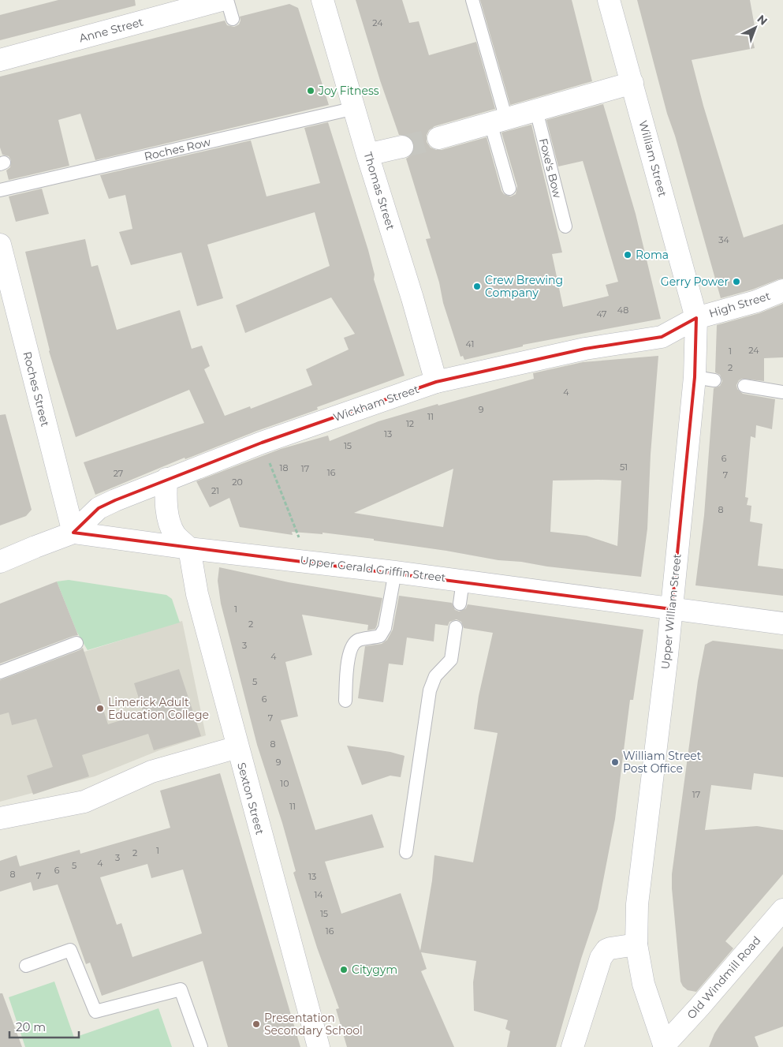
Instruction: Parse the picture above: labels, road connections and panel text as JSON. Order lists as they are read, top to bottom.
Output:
{
  "streets": {
    "main road": [
      "Anne Street",
      "William Street",
      "Thomas Street",
      "High Street",
      "Roches Street",
      "Wickham Street",
      "Upper Gerald Griffin Street",
      "Upper William Street",
      "Sexton Street",
      "Old Windmill Road"
    ],
    "lane": ["Roches Row", "Foxe's Bow"]
  },
  "crossings": [
    ["Roches Row", "Thomas Street"],
    ["William Street", "High Street"],
    ["William Street", "Wickham Street"],
    ["William Street", "Upper William Street"],
    ["Thomas Street", "Wickham Street"],
    ["High Street", "Wickham Street"],
    ["High Street", "Upper William Street"],
    ["Roches Street", "Wickham Street"],
    ["Roches Street", "Upper Gerald Griffin Street"],
    ["Wickham Street", "Upper Gerald Griffin Street"],
    ["Wickham Street", "Upper William Street"],
    ["Upper Gerald Griffin Street", "Upper William Street"],
    ["Upper Gerald Griffin Street", "Sexton Street"],
    ["Upper William Street", "Old Windmill Road"]
  ],
  "places": [
    "Joy Fitness",
    "Roma",
    "Gerry Power",
    "Crew Brewing Company",
    "Limerick Adult Education College",
    "William Street Post Office",
    "Citygym",
    "Presentation Secondary School"
  ],
  "house_numbers": [
    "24",
    "34",
    "48",
    "47",
    "41",
    "24",
    "1",
    "2",
    "4",
    "9",
    "11",
    "12",
    "13",
    "15",
    "6",
    "51",
    "18",
    "17",
    "16",
    "27",
    "7",
    "20",
    "21",
    "8",
    "1",
    "2",
    "3",
    "4",
    "5",
    "6",
    "7",
    "8",
    "9",
    "10",
    "17",
    "11",
    "1",
    "2",
    "3",
    "4",
    "5",
    "6",
    "8",
    "7",
    "13",
    "14",
    "15",
    "16"
  ],
  "scale_bar": "20 m",
  "north": "top right"
}
